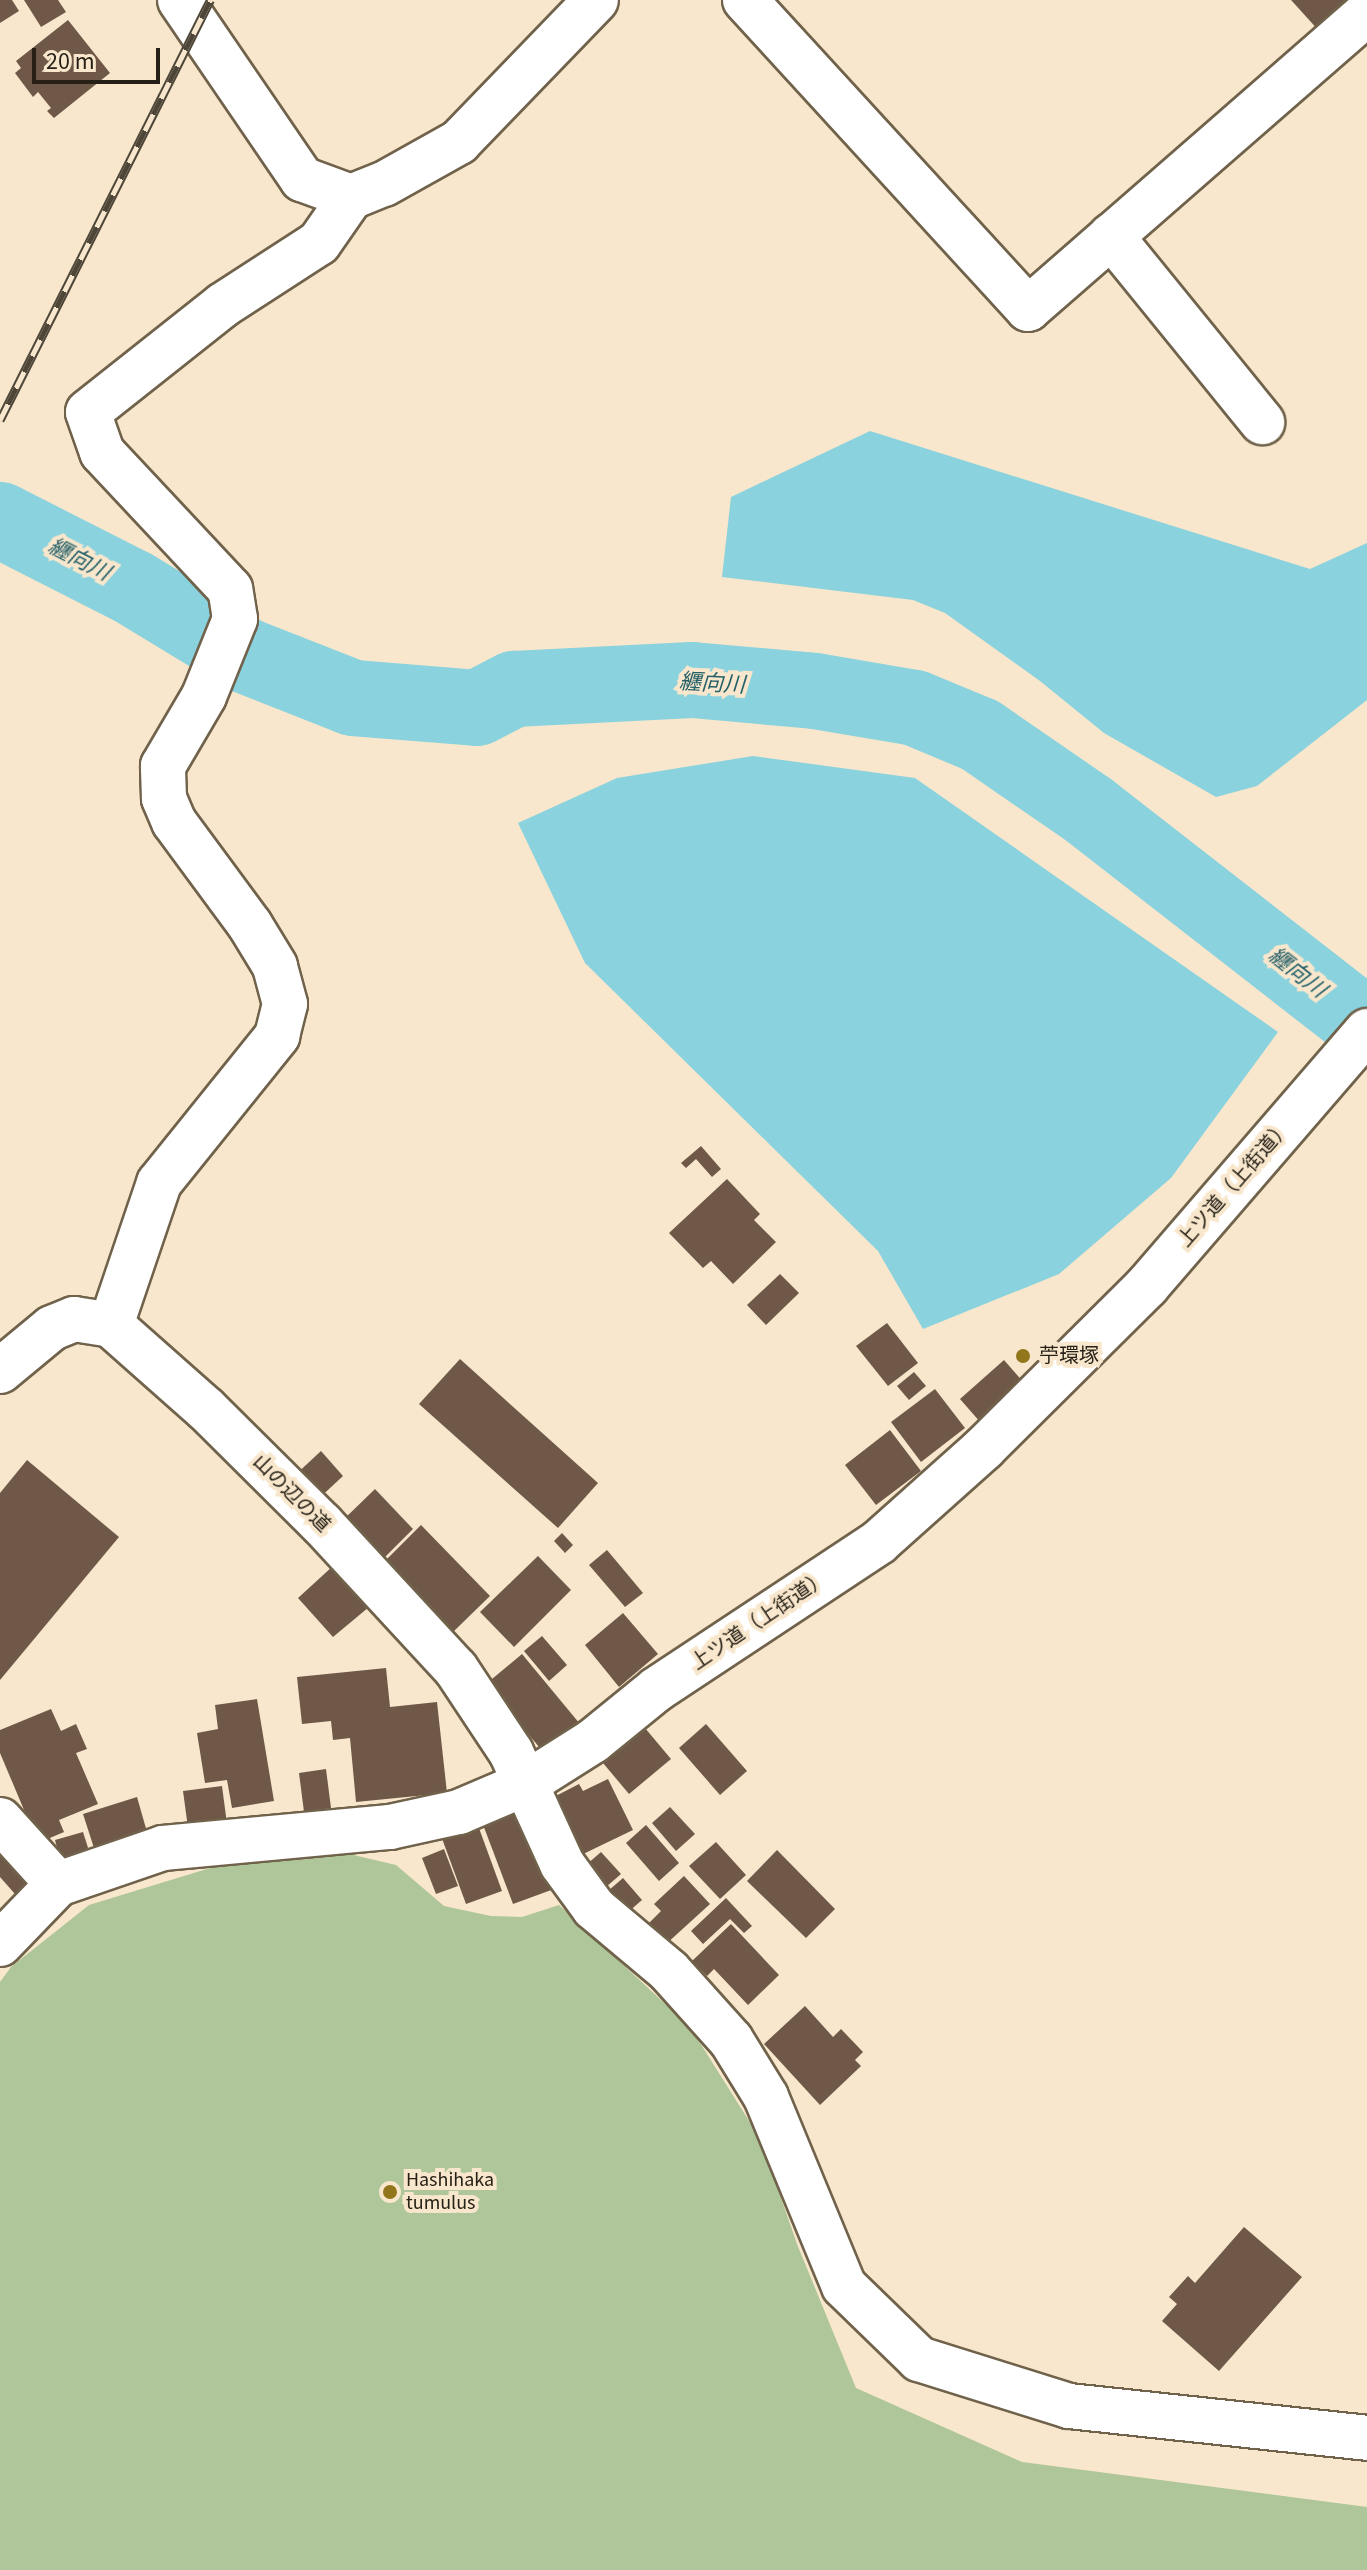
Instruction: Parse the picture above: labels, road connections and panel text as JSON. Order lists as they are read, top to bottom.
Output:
{
  "streets": {
    "street": ["上ツ道（上街道）", "山の辺の道"]
  },
  "crossings": [
    ["上ツ道（上街道）", "山の辺の道"]
  ],
  "water": ["纒向川"],
  "places": ["苧環塚", "Hashihaka tumulus"],
  "scale_bar": "20 m"
}
